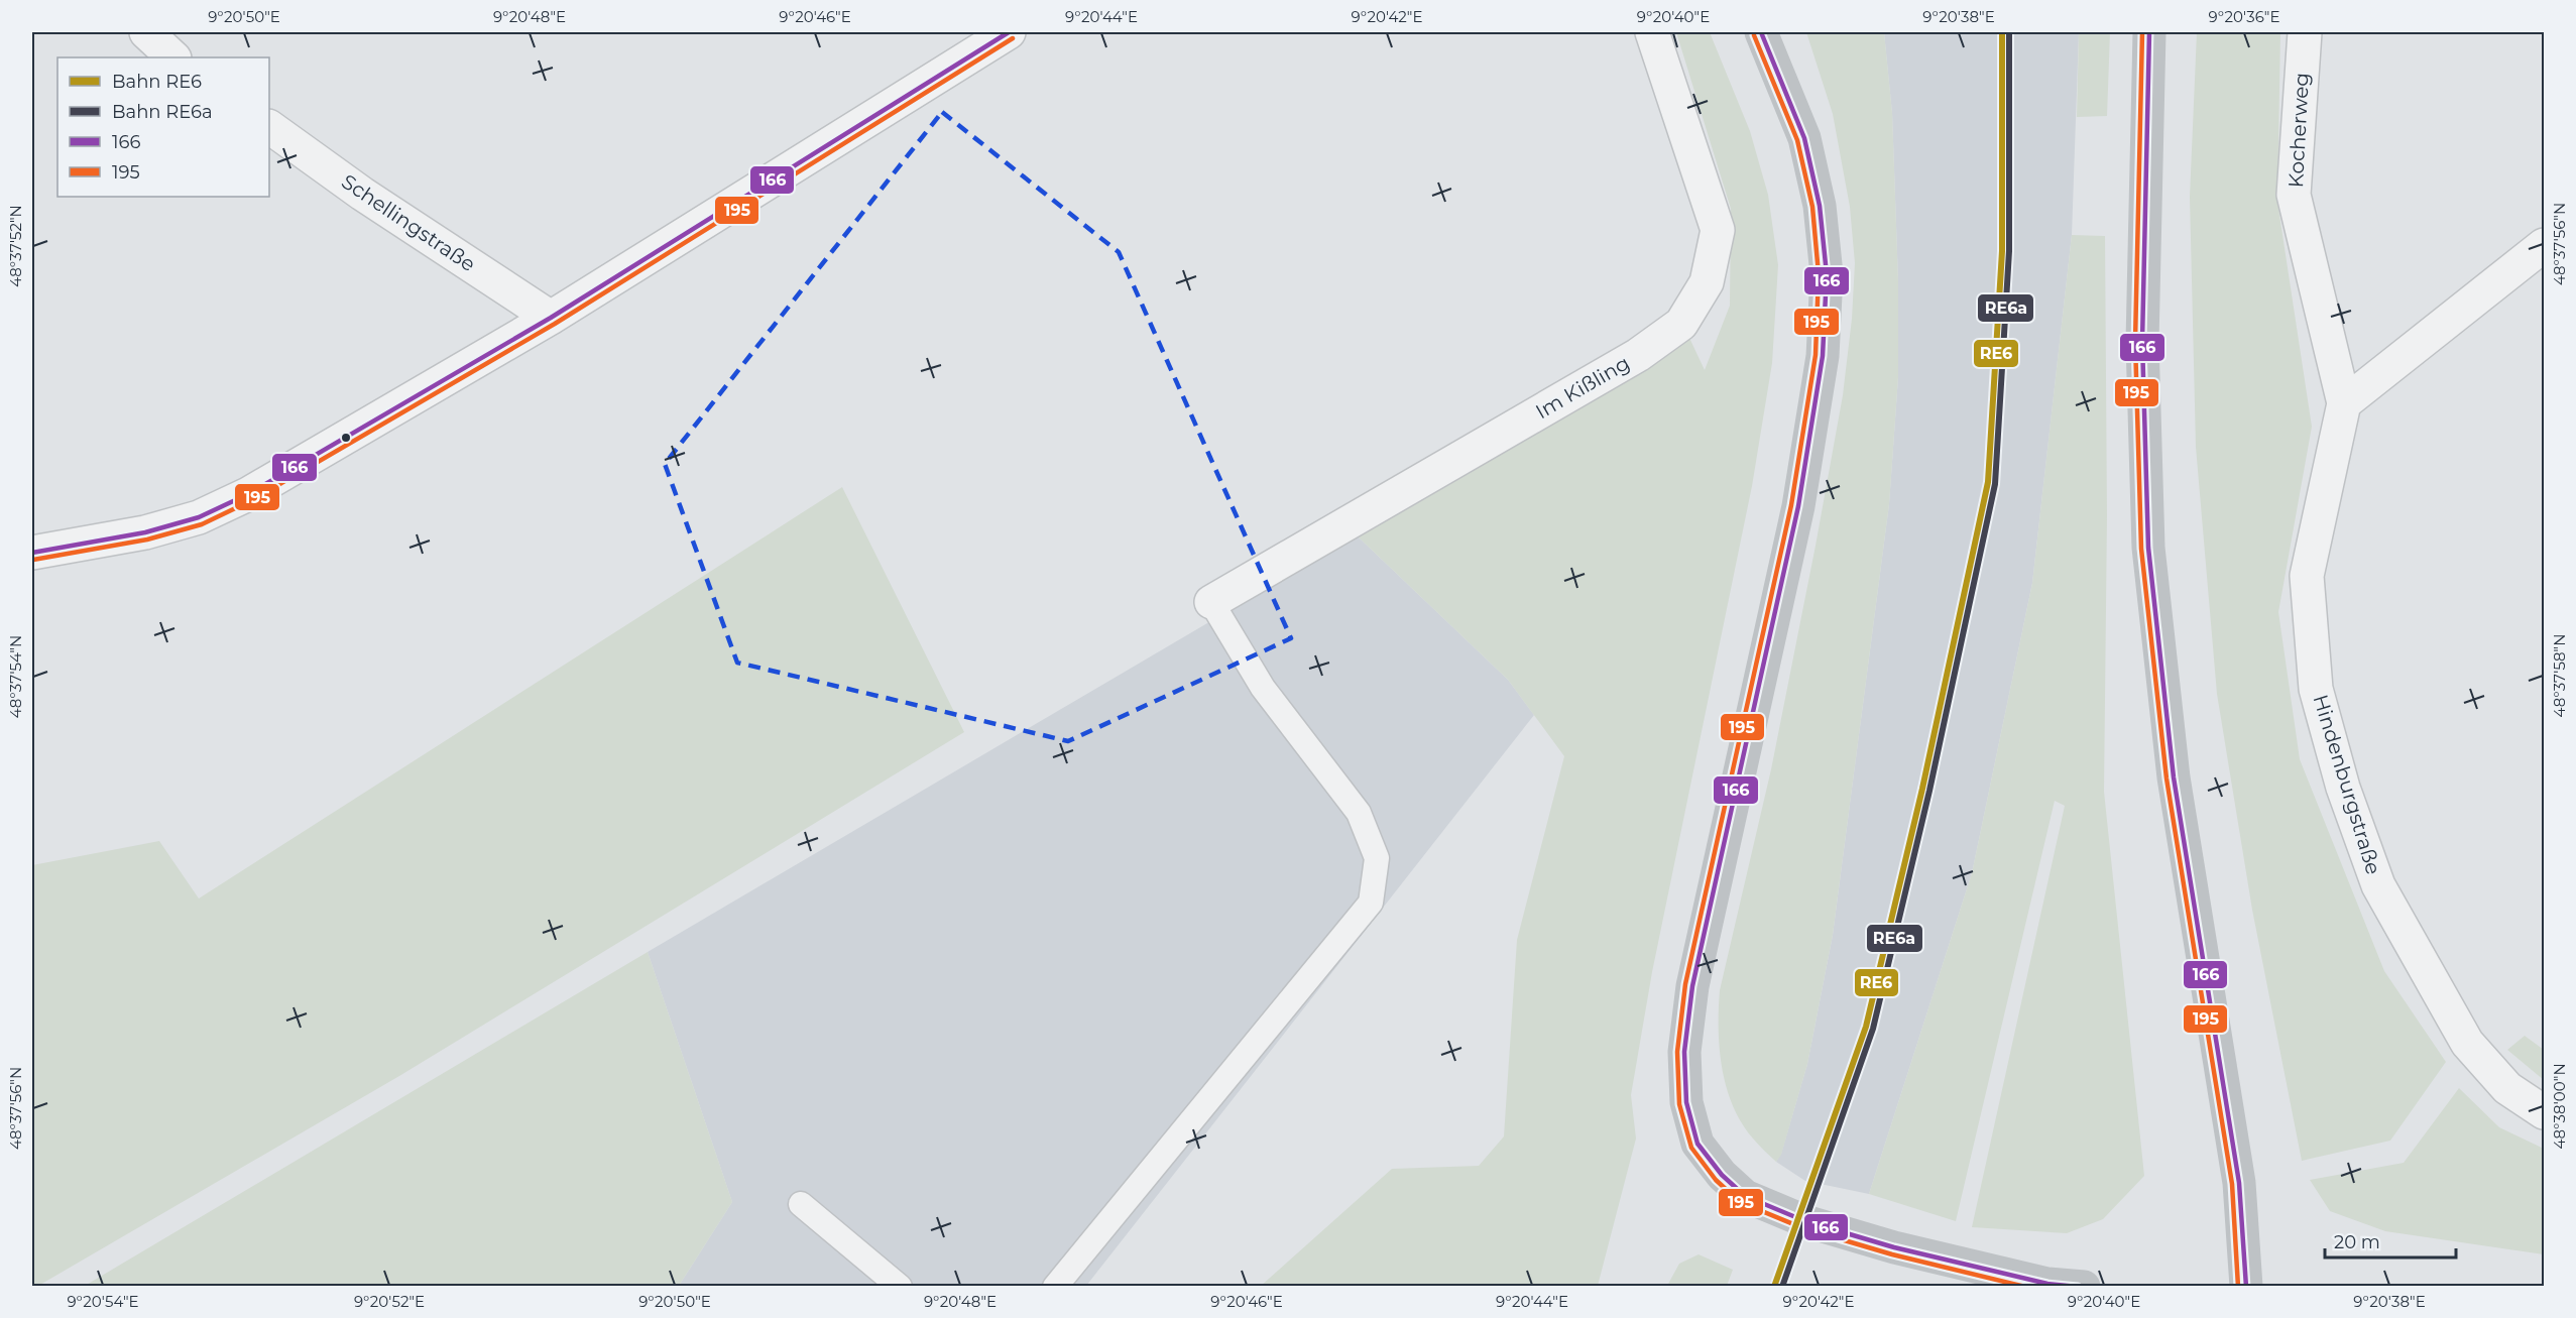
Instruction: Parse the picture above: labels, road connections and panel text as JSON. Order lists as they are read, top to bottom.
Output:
{
  "streets": {
    "street": [
      "Kocherweg",
      "Schellingstraße",
      "Im Kißling",
      "Hindenburgstraße"
    ]
  },
  "crossings": [
    ["Kocherweg", "Hindenburgstraße"]
  ],
  "lines": [
    "rail line RE6",
    "rail line RE6a",
    "transit line 166",
    "transit line 195"
  ],
  "legend": [
    "Bahn RE6",
    "Bahn RE6a",
    "166",
    "195"
  ],
  "scale_bar": "20 m",
  "coordinates": [
    "9°20'50\"E",
    "9°20'48\"E",
    "9°20'46\"E",
    "9°20'44\"E",
    "9°20'42\"E",
    "9°20'40\"E",
    "9°20'38\"E",
    "9°20'36\"E",
    "48°37'56\"N",
    "48°37'52\"N",
    "48°37'58\"N",
    "48°37'54\"N",
    "48°38'00\"N",
    "9°20'54\"E",
    "9°20'52\"E"
  ]
}
